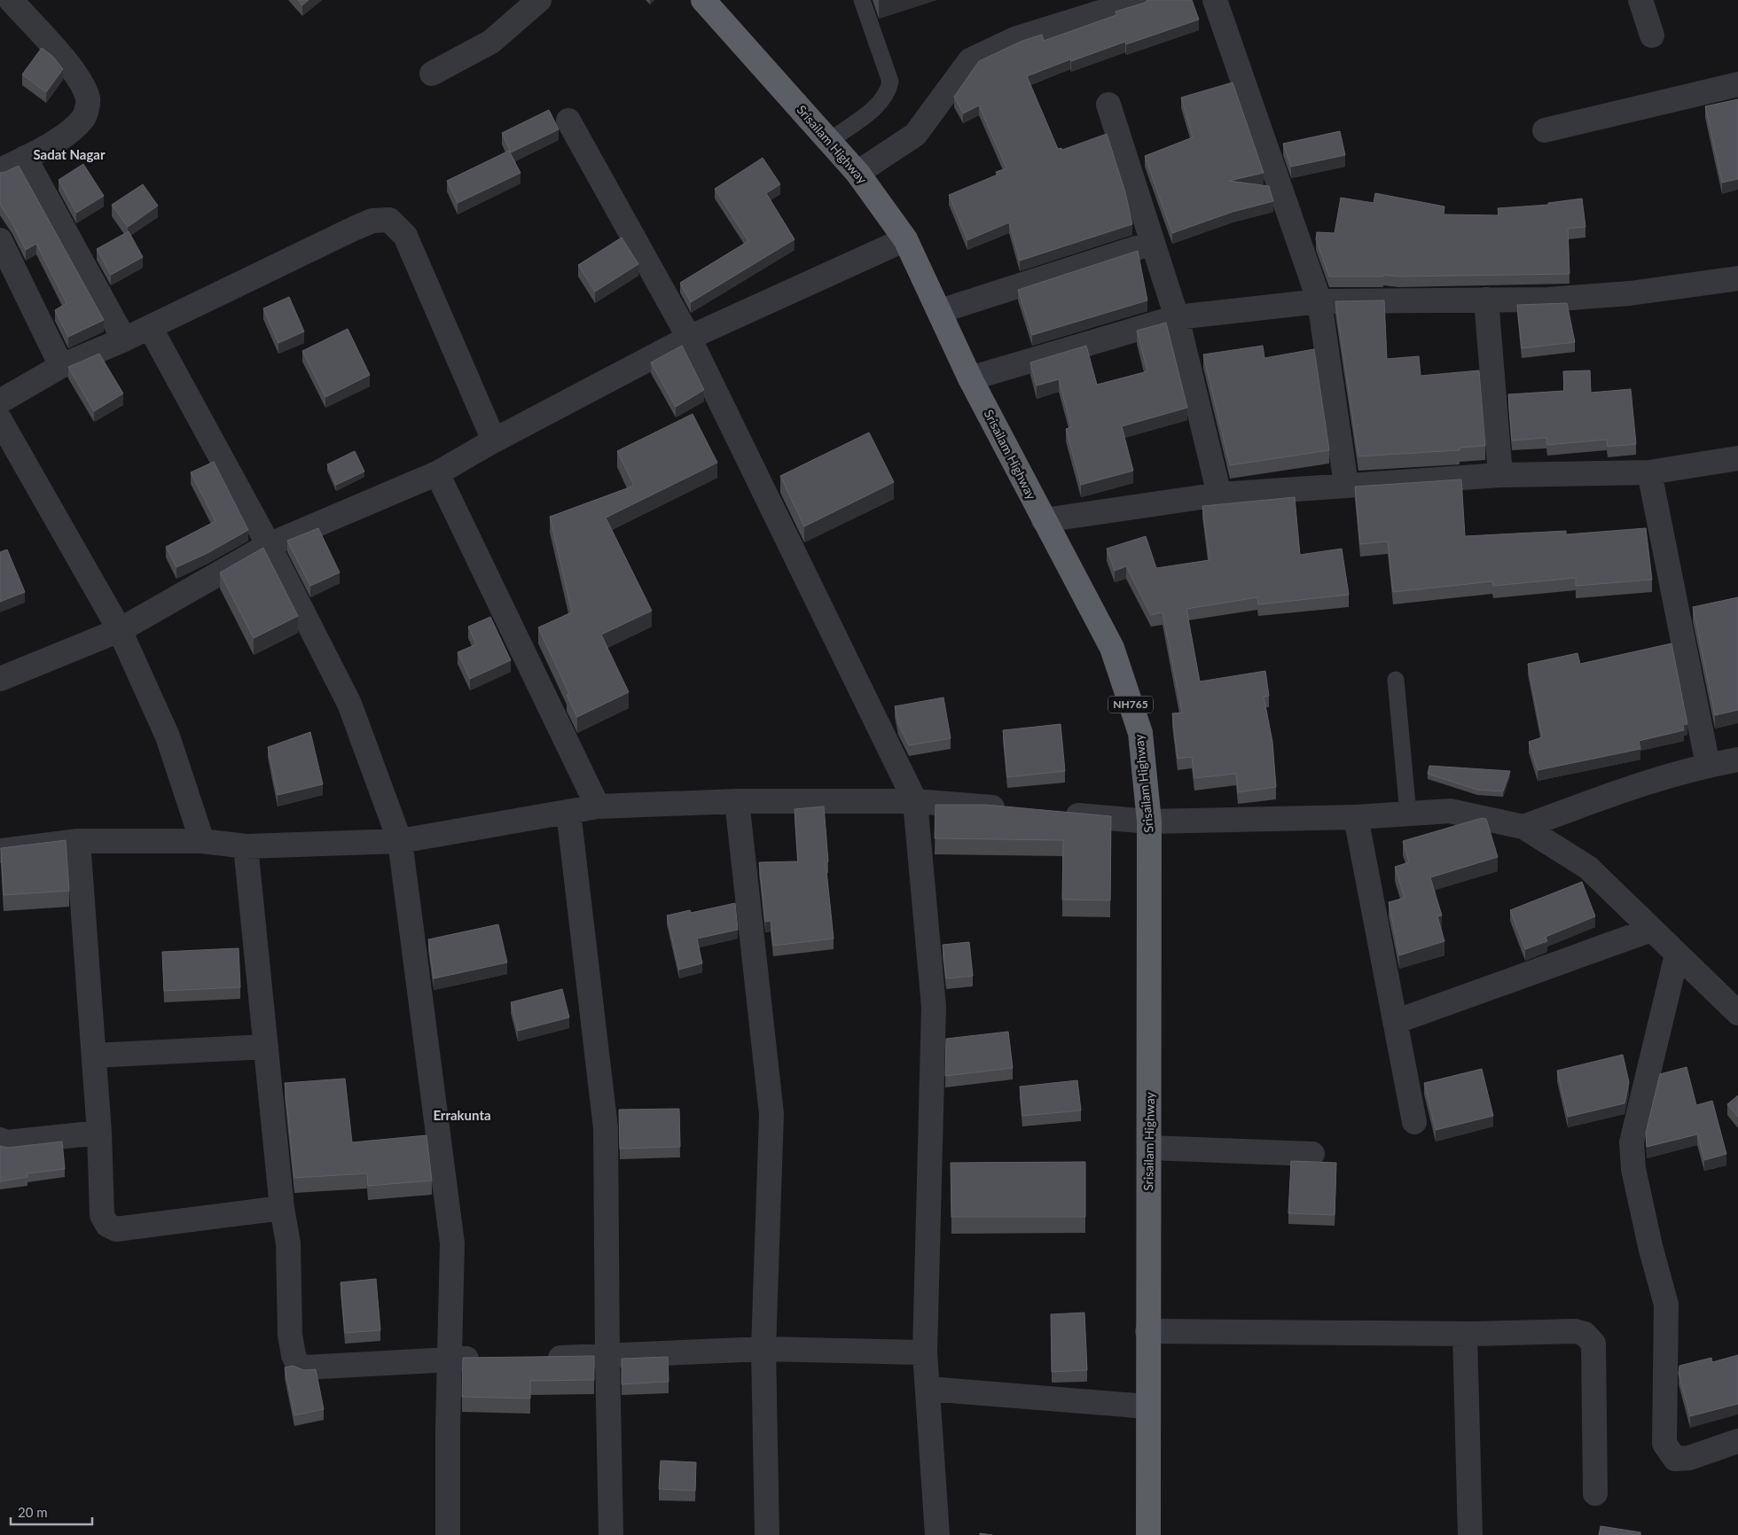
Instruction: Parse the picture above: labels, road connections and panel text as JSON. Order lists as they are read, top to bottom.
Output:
{
  "streets": {
    "highway": ["Srisailam Highway", "NH765"]
  },
  "districts": ["Sadat Nagar", "Errakunta"],
  "scale_bar": "20 m"
}
